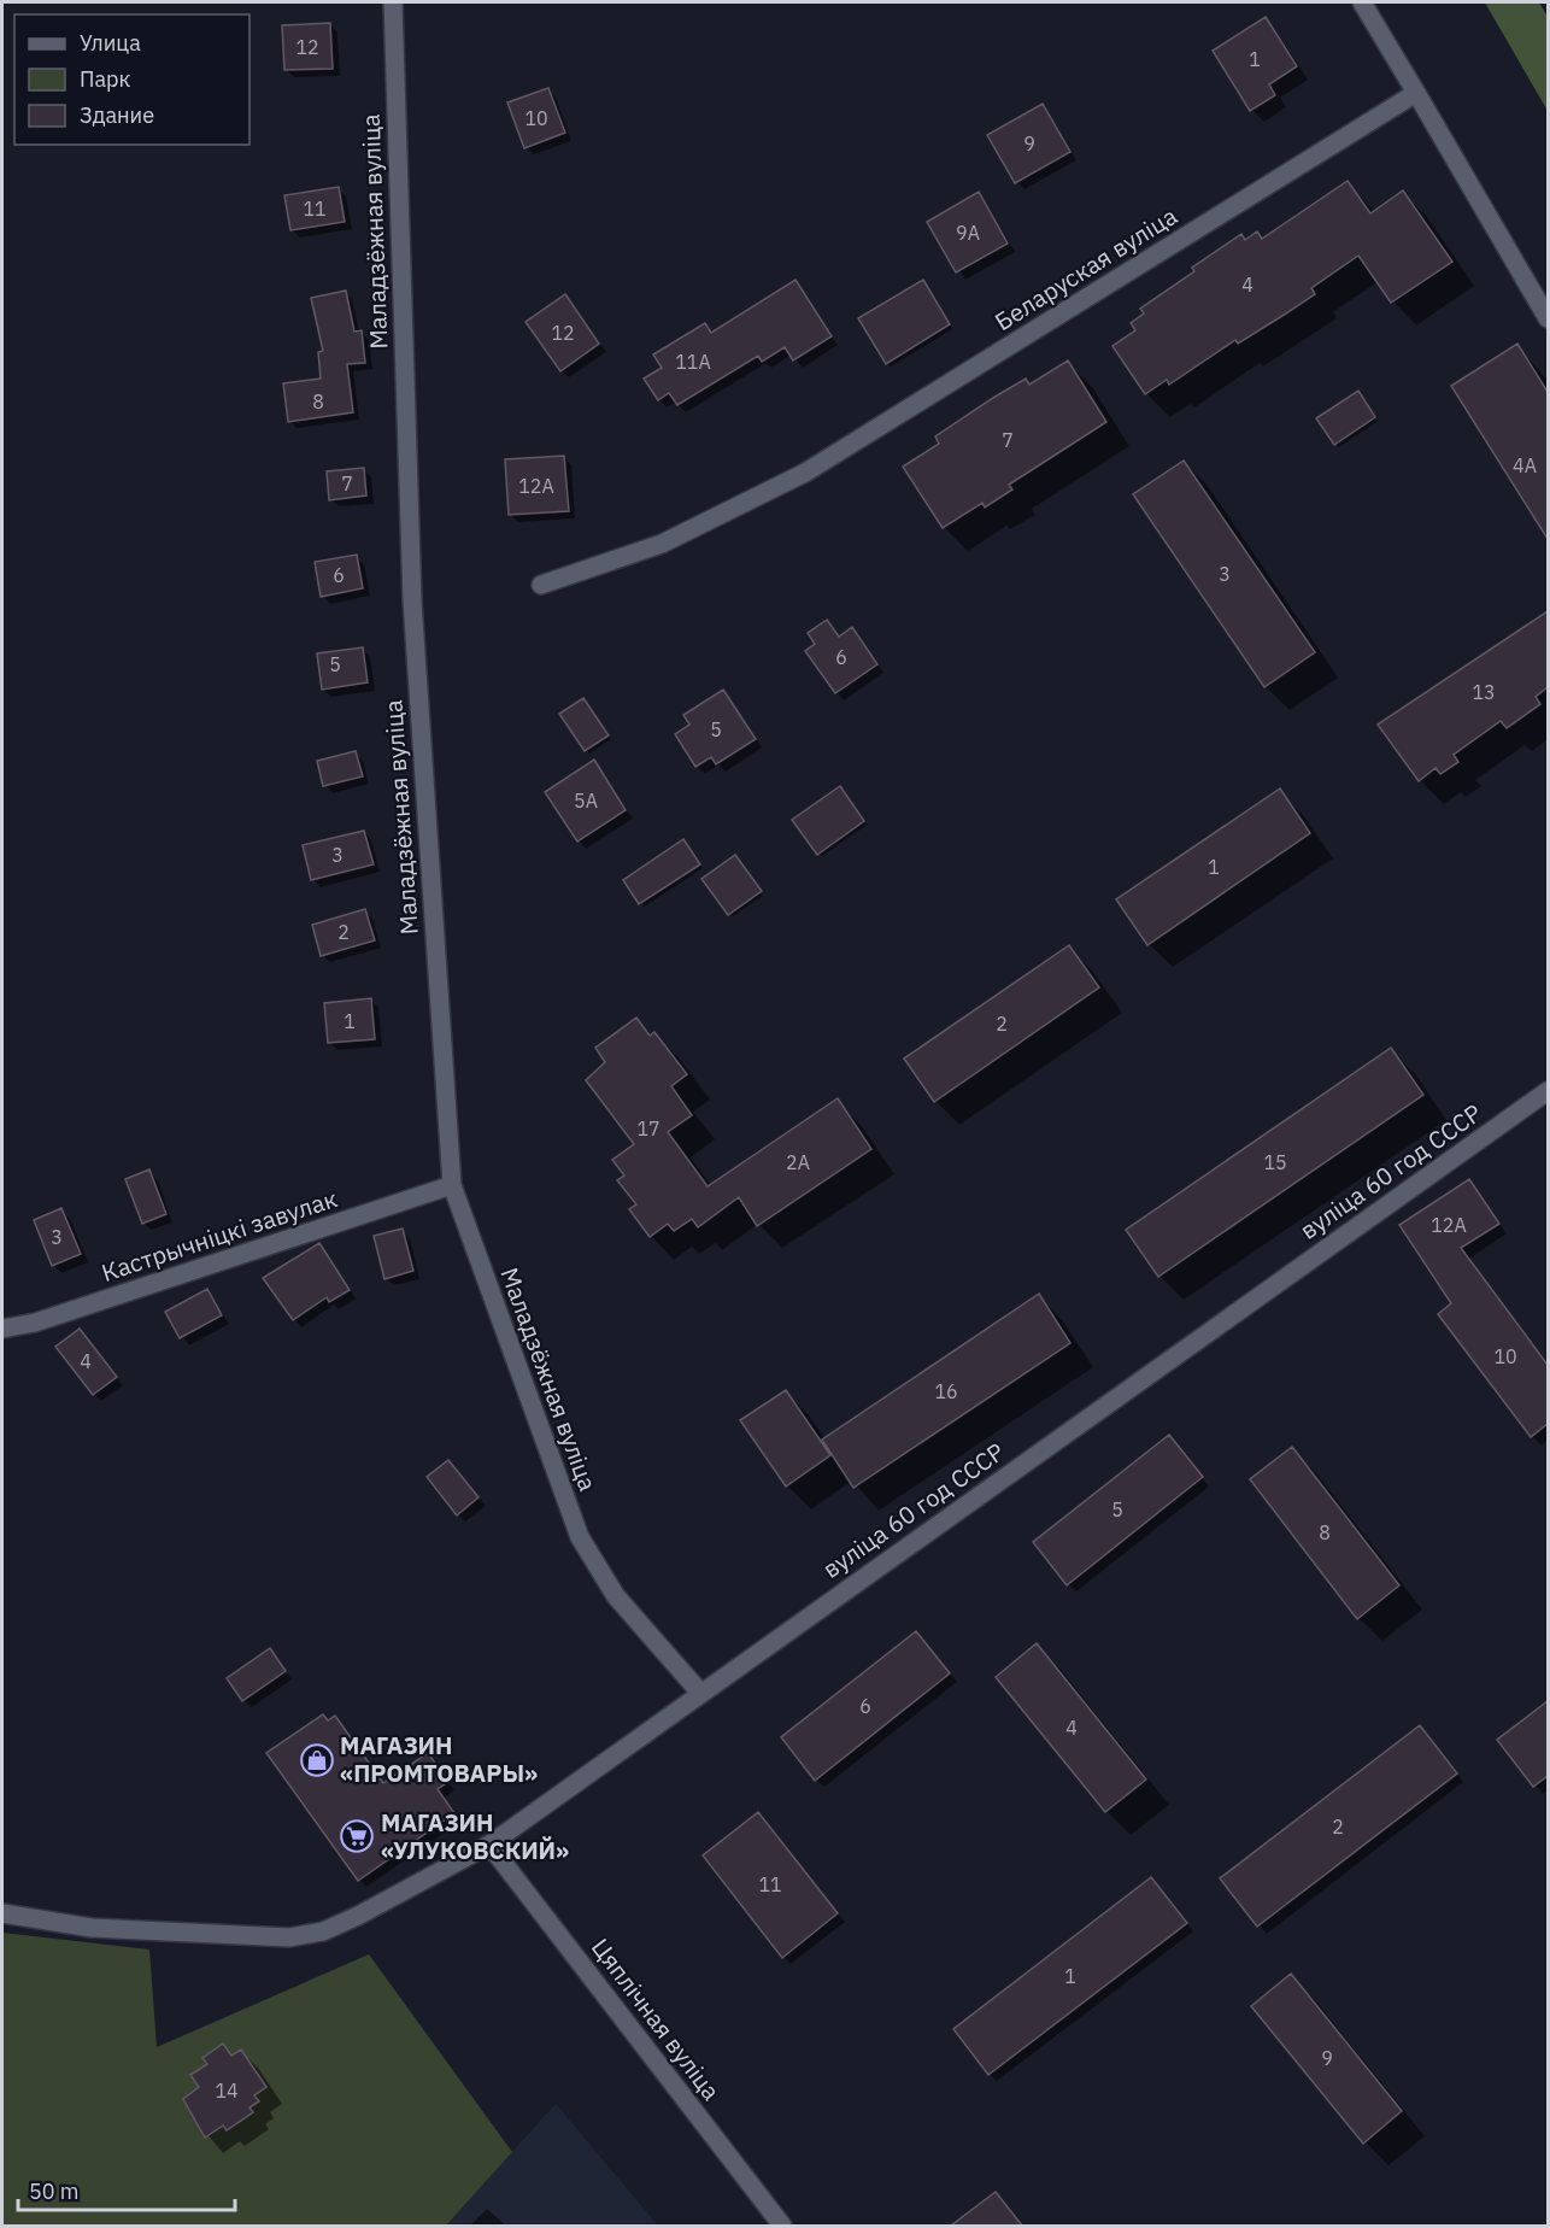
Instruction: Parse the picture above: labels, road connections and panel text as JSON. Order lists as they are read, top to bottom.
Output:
{
  "streets": {
    "street": [
      "Маладзёжная вуліца",
      "Беларуская вуліца",
      "вуліца 60 год СССР",
      "Кастрычніцкі завулак",
      "Цяплічная вуліца"
    ]
  },
  "crossings": [
    ["Маладзёжная вуліца", "вуліца 60 год СССР"],
    ["Маладзёжная вуліца", "Кастрычніцкі завулак"],
    ["вуліца 60 год СССР", "Цяплічная вуліца"]
  ],
  "places": {
    "shop": ["МАГАЗИН «ПРОМТОВАРЫ»"],
    "supermarket": ["МАГАЗИН «УЛУКОВСКИЙ»"]
  },
  "house_numbers": [
    "12",
    "1",
    "10",
    "9",
    "11",
    "9А",
    "4",
    "12",
    "11А",
    "8",
    "7",
    "4А",
    "7",
    "12А",
    "3",
    "6",
    "6",
    "5",
    "13",
    "5",
    "5А",
    "3",
    "1",
    "2",
    "1",
    "2",
    "17",
    "2А",
    "15",
    "12А",
    "3",
    "10",
    "4",
    "16",
    "5",
    "8",
    "6",
    "4",
    "2",
    "11",
    "1",
    "9",
    "14"
  ],
  "legend": ["Улица", "Парк", "Здание"],
  "scale_bar": "50 m"
}
